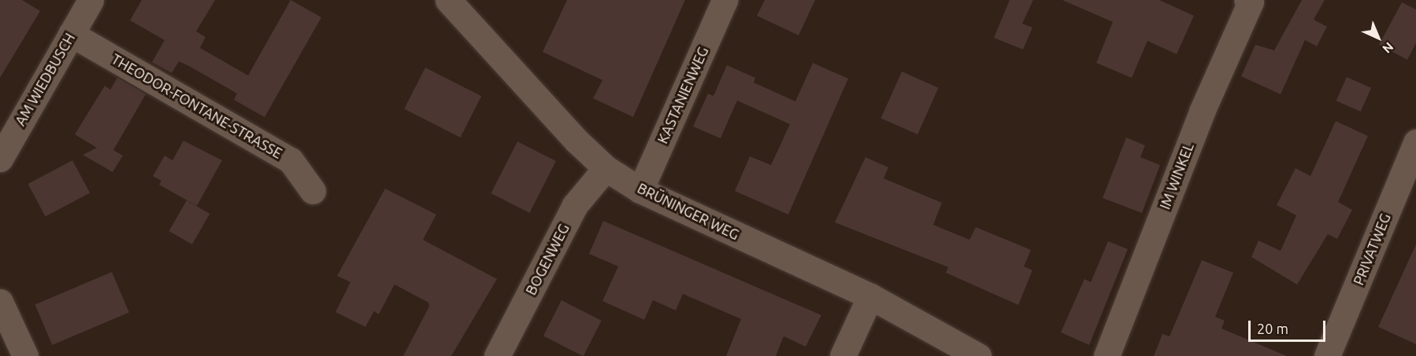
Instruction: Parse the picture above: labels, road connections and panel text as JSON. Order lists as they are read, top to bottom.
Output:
{
  "streets": {
    "street": [
      "AM WIEDBUSCH",
      "KASTANIENWEG",
      "THEODOR-FONTANE-STRASSE",
      "IM WINKEL",
      "BRÜNINGER WEG",
      "PRIVATWEG",
      "BOGENWEG"
    ]
  },
  "crossings": [
    ["AM WIEDBUSCH", "THEODOR-FONTANE-STRASSE"],
    ["KASTANIENWEG", "BRÜNINGER WEG"],
    ["BRÜNINGER WEG", "BOGENWEG"]
  ],
  "scale_bar": "20 m",
  "north": "bottom right"
}
